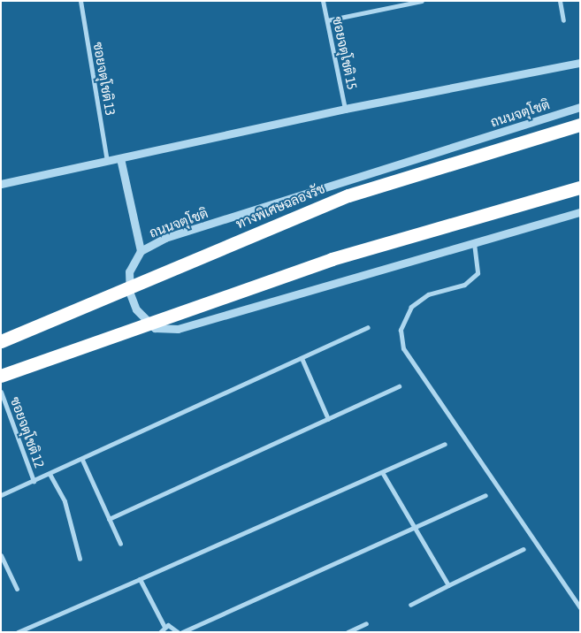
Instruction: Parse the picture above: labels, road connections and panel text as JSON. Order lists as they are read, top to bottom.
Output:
{
  "streets": {
    "highway": ["ทางพิเศษฉลองรัช"],
    "street": [
      "ซอยจตุโชติ 15",
      "ซอยจตุโชติ 13",
      "ถนนจตุโชติ",
      "ซอยจตุโชติ 12"
    ]
  }
}
